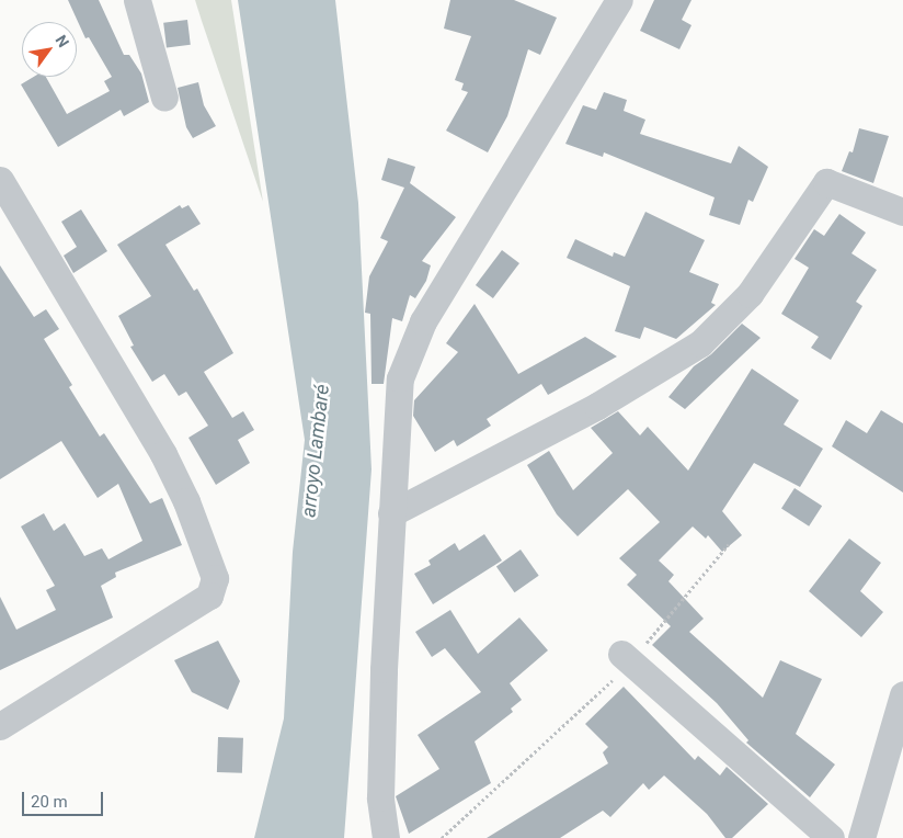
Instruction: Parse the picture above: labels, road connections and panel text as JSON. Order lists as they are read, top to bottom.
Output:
{
  "water": ["arroyo Lambaré"],
  "scale_bar": "20 m",
  "north": "top right"
}
